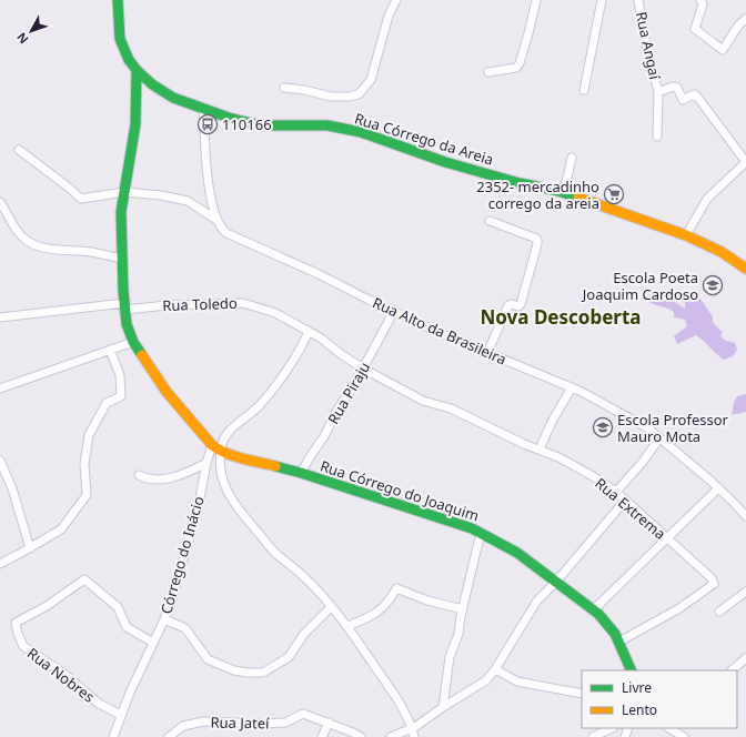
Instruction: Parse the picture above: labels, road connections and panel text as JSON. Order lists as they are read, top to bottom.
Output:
{
  "streets": {
    "street": [
      "Rua Angaí",
      "Rua Córrego da Areia",
      "Rua Toledo",
      "Rua Alto da Brasileira",
      "Rua Piraju",
      "Rua Córrego do Joaquim",
      "Rua Extrema",
      "Córrego do Inácio",
      "Rua Nobres",
      "Rua Jateí"
    ]
  },
  "crossings": [
    ["Rua Córrego da Areia", "Rua Alto da Brasileira"],
    ["Rua Córrego da Areia", "Rua Córrego do Joaquim"],
    ["Rua Toledo", "Rua Piraju"],
    ["Rua Toledo", "Rua Córrego do Joaquim"],
    ["Rua Toledo", "Rua Extrema"],
    ["Rua Alto da Brasileira", "Rua Piraju"],
    ["Rua Piraju", "Rua Córrego do Joaquim"],
    ["Rua Piraju", "Rua Extrema"],
    ["Rua Córrego do Joaquim", "Rua Extrema"],
    ["Rua Córrego do Joaquim", "Córrego do Inácio"],
    ["Córrego do Inácio", "Rua Nobres"]
  ],
  "districts": ["Nova Descoberta"],
  "places": {
    "bus stop": ["110166"],
    "supermarket": ["2352- mercadinho corrego da areia"],
    "school or university": ["Escola Poeta Joaquim Cardoso", "Escola Professor Mauro Mota"]
  },
  "legend": ["Livre", "Lento"],
  "north": "bottom left"
}
